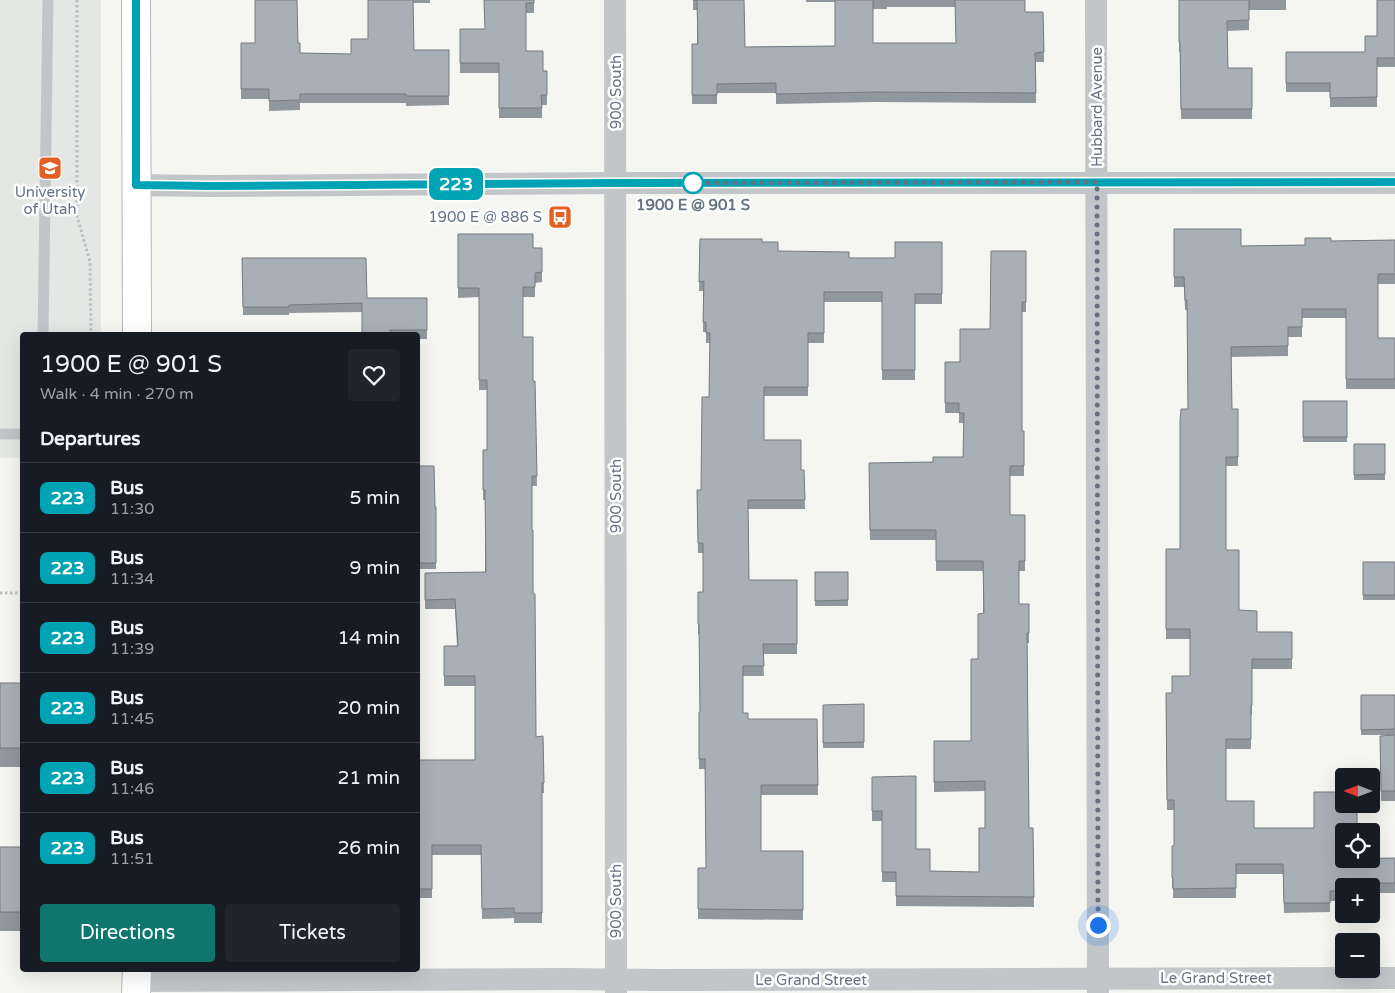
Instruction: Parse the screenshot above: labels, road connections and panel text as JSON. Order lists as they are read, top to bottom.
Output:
{
  "streets": {
    "street": ["900 South", "Hubbard Avenue", "Le Grand Street"]
  },
  "crossings": [
    ["900 South", "Le Grand Street"],
    ["Hubbard Avenue", "Le Grand Street"]
  ],
  "places": {
    "school or university": ["University of Utah"],
    "other": ["1900 E @ 901 S"],
    "bus stop": ["1900 E @ 886 S"]
  },
  "lines": ["bus line 223"],
  "north": "left",
  "page": {
    "on_map": "223",
    "heading": [
      ["1900 E @ 901 S", "Walk · 4 min · 270 m"],
      "Departures"
    ],
    "list": [
      {
        "mark": "223",
        "name": "Bus",
        "note": "11:30",
        "value": "5 min"
      },
      {
        "mark": "223",
        "name": "Bus",
        "note": "11:34",
        "value": "9 min"
      },
      {
        "mark": "223",
        "name": "Bus",
        "note": "11:39",
        "value": "14 min"
      },
      {
        "mark": "223",
        "name": "Bus",
        "note": "11:45",
        "value": "20 min"
      },
      {
        "mark": "223",
        "name": "Bus",
        "note": "11:46",
        "value": "21 min"
      },
      {
        "mark": "223",
        "name": "Bus",
        "note": "11:51",
        "value": "26 min"
      }
    ],
    "map_buttons": ["+", "−"],
    "buttons": ["Directions", "Tickets"]
  }
}
